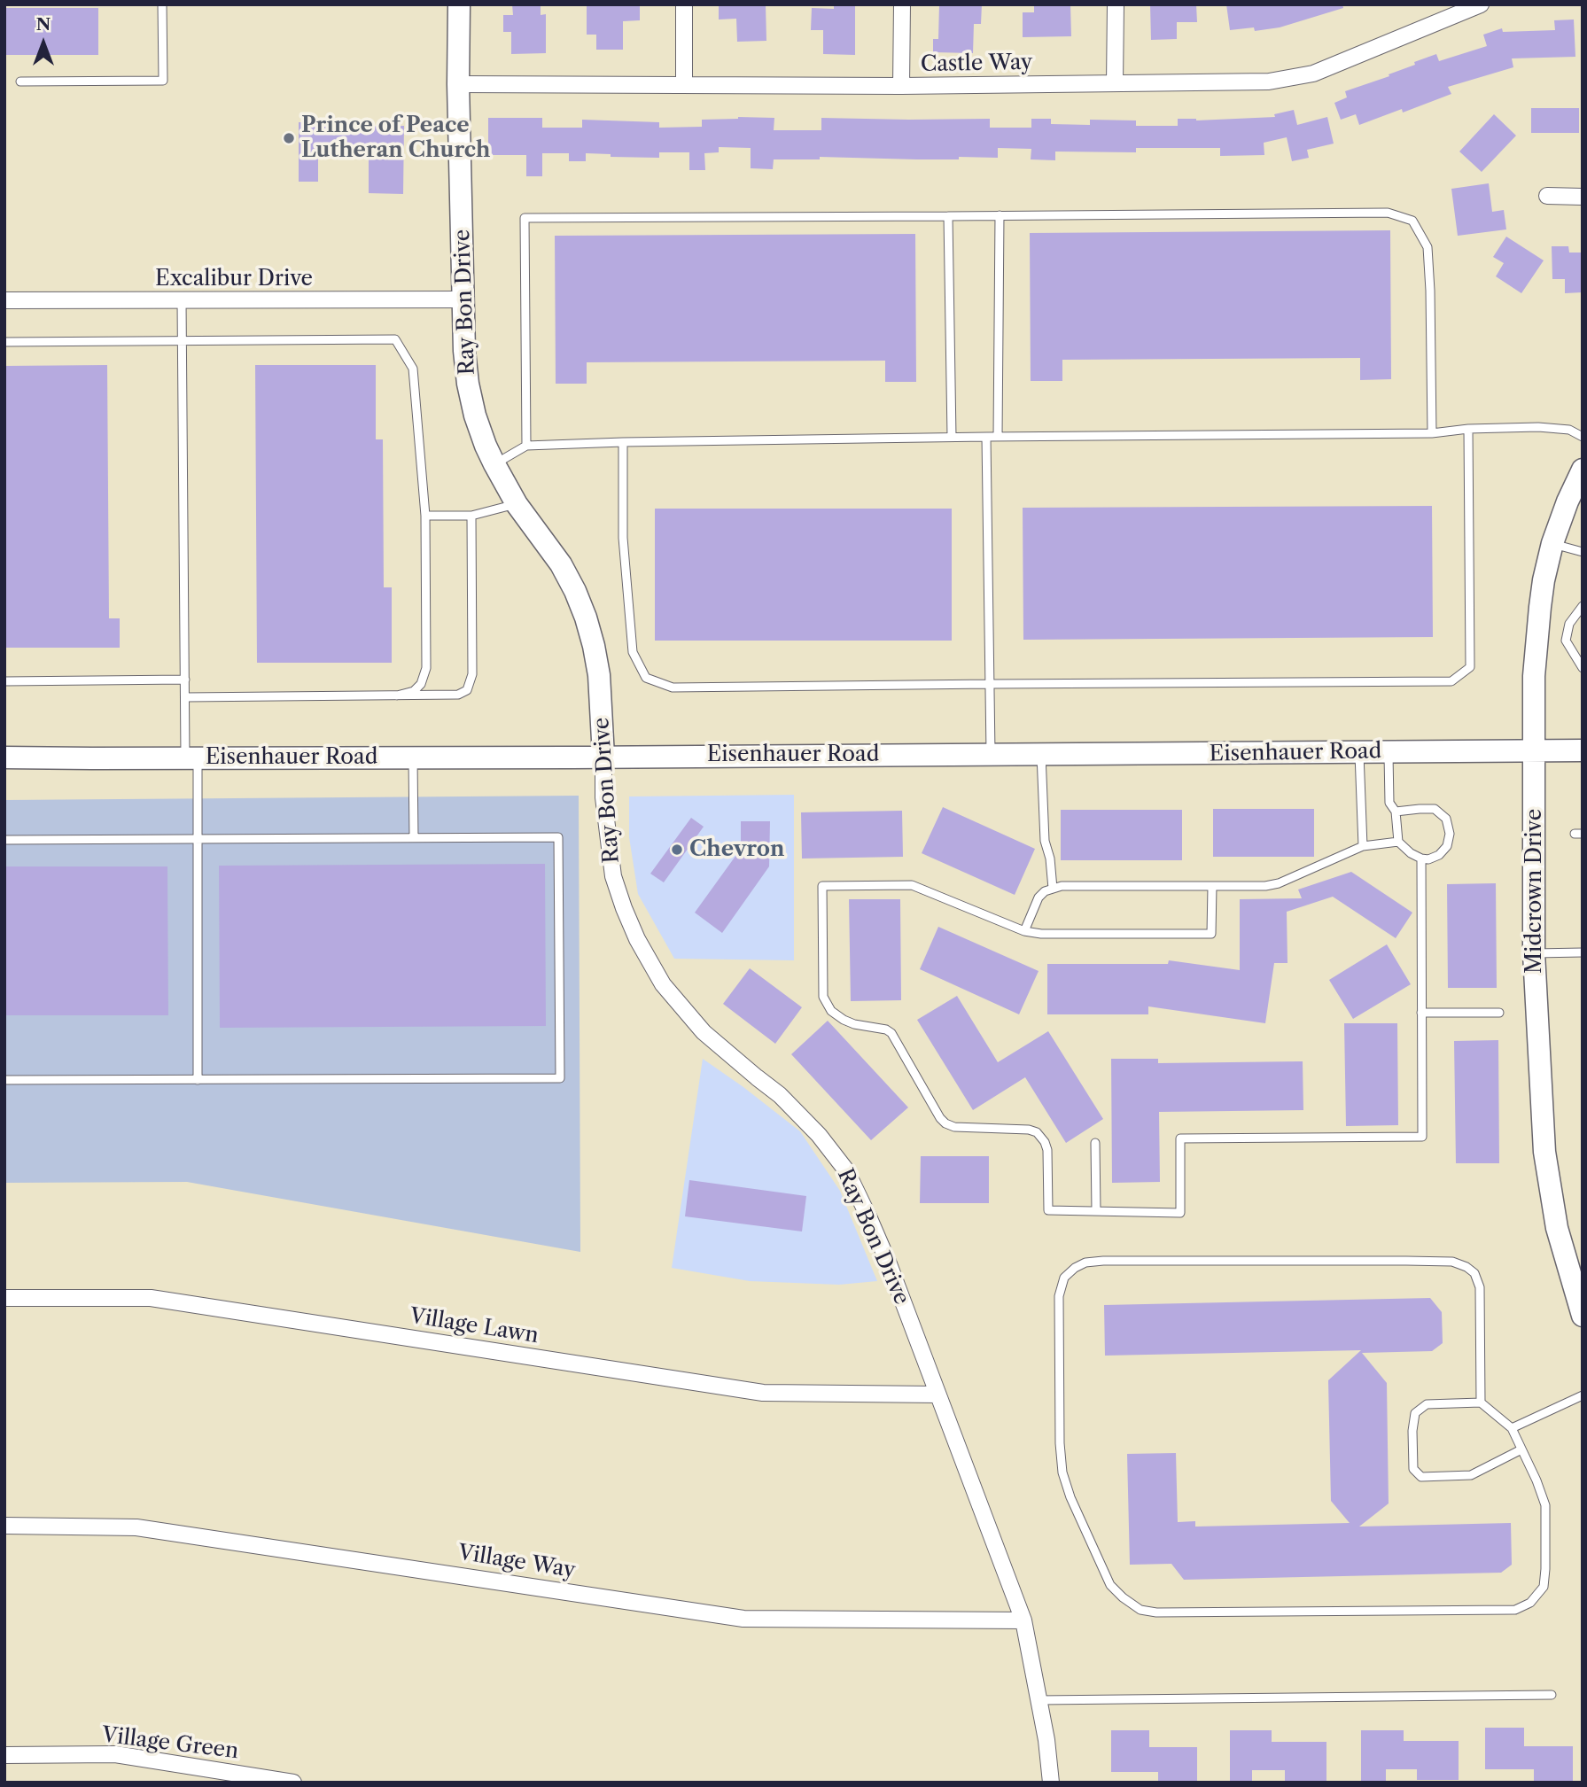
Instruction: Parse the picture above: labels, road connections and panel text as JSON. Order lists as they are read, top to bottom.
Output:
{
  "streets": {
    "street": [
      "Castle Way",
      "Excalibur Drive",
      "Ray Bon Drive",
      "Eisenhauer Road",
      "Midcrown Drive",
      "Village Lawn",
      "Village Way",
      "Village Green"
    ]
  },
  "crossings": [
    ["Castle Way", "Ray Bon Drive"],
    ["Excalibur Drive", "Ray Bon Drive"],
    ["Ray Bon Drive", "Eisenhauer Road"],
    ["Ray Bon Drive", "Village Lawn"],
    ["Ray Bon Drive", "Village Way"],
    ["Eisenhauer Road", "Midcrown Drive"]
  ],
  "places": ["Prince of Peace Lutheran Church", "Chevron"],
  "north": "top"
}
